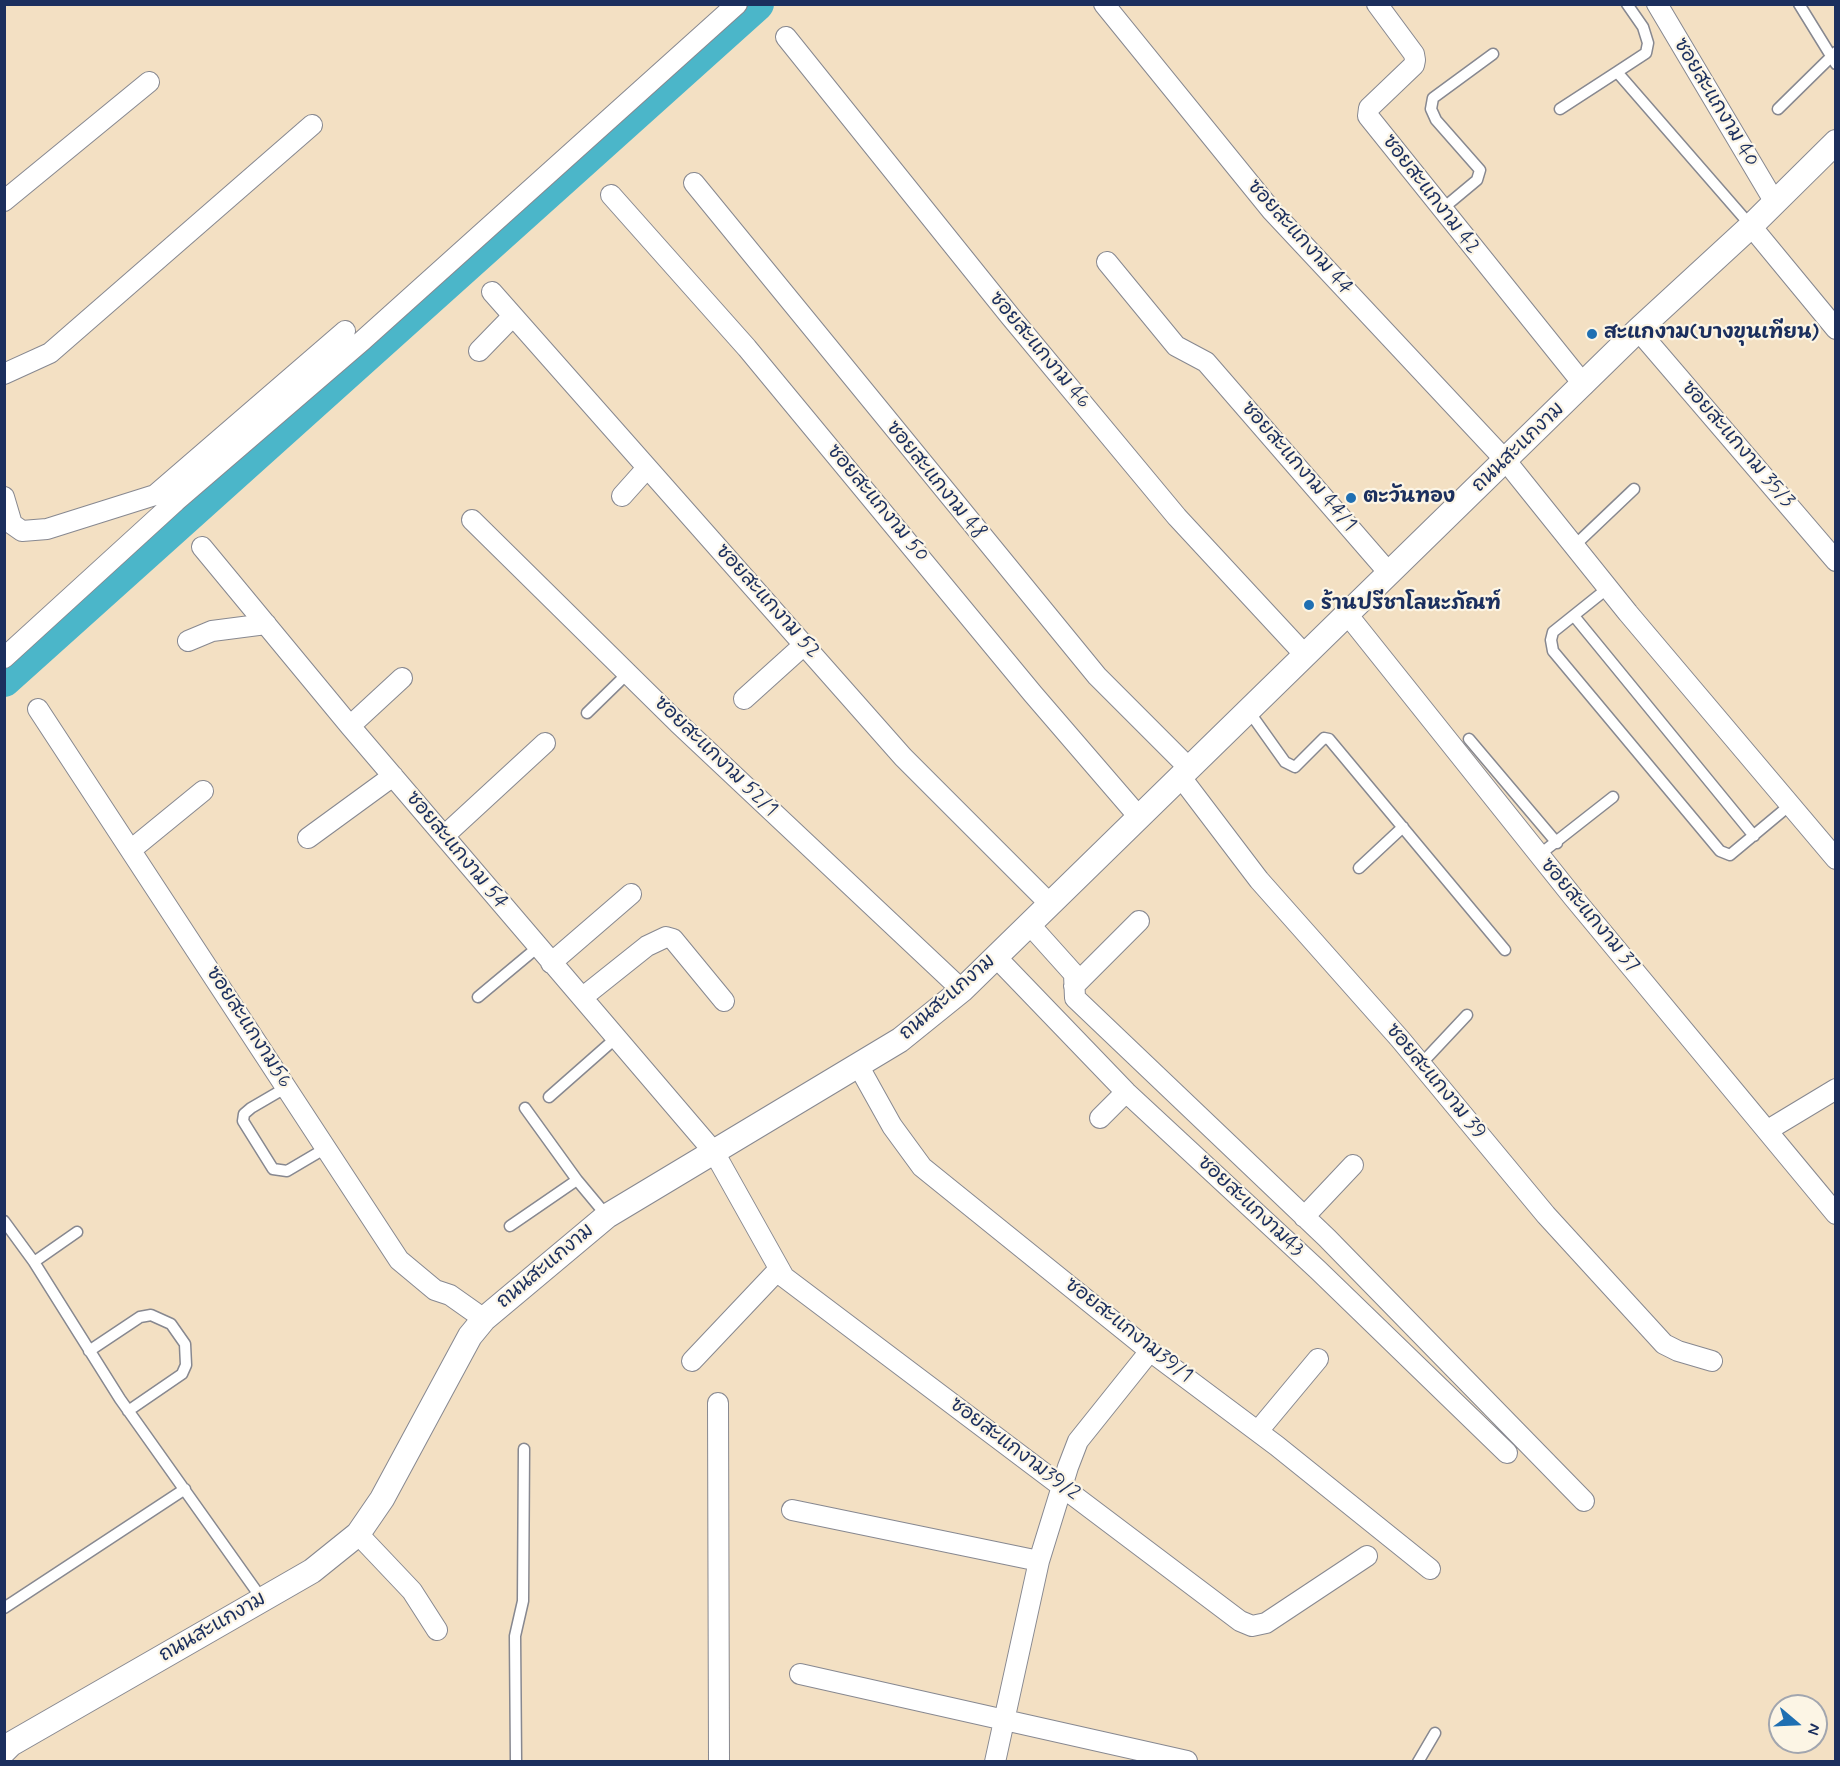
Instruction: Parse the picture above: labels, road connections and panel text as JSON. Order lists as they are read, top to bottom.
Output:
{
  "streets": {
    "street": [
      "ซอยสะแกงาม 40",
      "ซอยสะแกงาม 42",
      "ซอยสะแกงาม 44",
      "ซอยสะแกงาม 46",
      "ซอยสะแกงาม 35/3",
      "ถนนสะแกงาม",
      "ซอยสะแกงาม 44/1",
      "ซอยสะแกงาม 48",
      "ซอยสะแกงาม 50",
      "ซอยสะแกงาม 52",
      "ซอยสะแกงาม 52/1",
      "ซอยสะแกงาม 54",
      "ซอยสะแกงาม 37",
      "ซอยสะแกงาม56",
      "ซอยสะแกงาม 39",
      "ซอยสะแกงาม43",
      "ซอยสะแกงาม39/1",
      "ซอยสะแกงาม39/2"
    ]
  },
  "crossings": [
    ["ซอยสะแกงาม 40", "ถนนสะแกงาม"],
    ["ซอยสะแกงาม 42", "ถนนสะแกงาม"],
    ["ซอยสะแกงาม 44", "ถนนสะแกงาม"],
    ["ซอยสะแกงาม 46", "ถนนสะแกงาม"],
    ["ซอยสะแกงาม 35/3", "ถนนสะแกงาม"],
    ["ถนนสะแกงาม", "ซอยสะแกงาม 44/1"],
    ["ถนนสะแกงาม", "ซอยสะแกงาม 48"],
    ["ถนนสะแกงาม", "ซอยสะแกงาม 50"],
    ["ถนนสะแกงาม", "ซอยสะแกงาม 52"],
    ["ถนนสะแกงาม", "ซอยสะแกงาม 52/1"],
    ["ถนนสะแกงาม", "ซอยสะแกงาม 54"],
    ["ถนนสะแกงาม", "ซอยสะแกงาม 37"],
    ["ถนนสะแกงาม", "ซอยสะแกงาม56"],
    ["ถนนสะแกงาม", "ซอยสะแกงาม 39"],
    ["ถนนสะแกงาม", "ซอยสะแกงาม43"],
    ["ถนนสะแกงาม", "ซอยสะแกงาม39/1"],
    ["ถนนสะแกงาม", "ซอยสะแกงาม39/2"],
    ["ซอยสะแกงาม 48", "ซอยสะแกงาม 39"],
    ["ซอยสะแกงาม 54", "ซอยสะแกงาม39/2"]
  ],
  "places": ["สะแกงาม(บางขุนเทียน)", "ตะวันทอง", "ร้านปรีชาโลหะภัณฑ์"],
  "north": "right"
}
